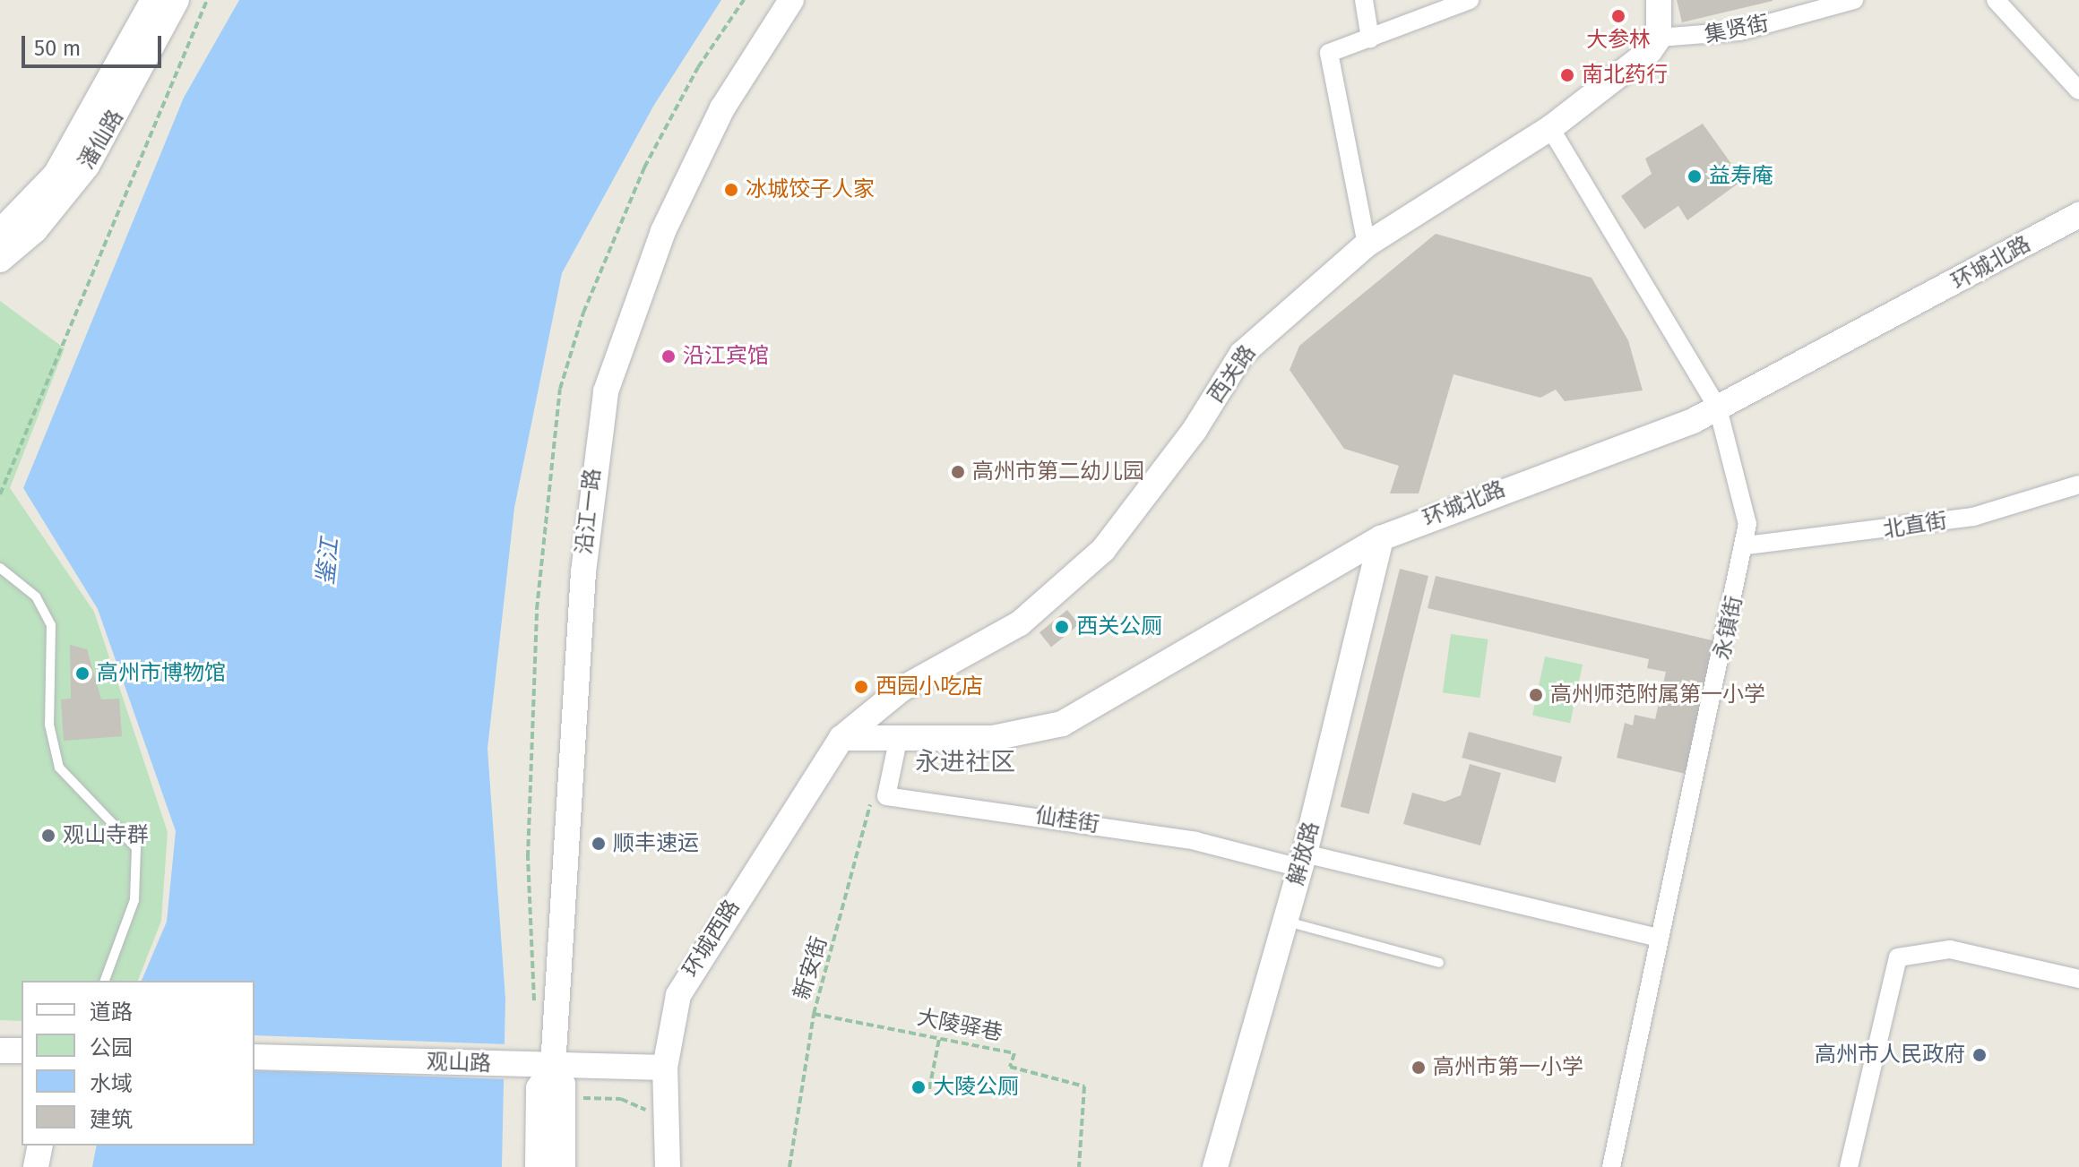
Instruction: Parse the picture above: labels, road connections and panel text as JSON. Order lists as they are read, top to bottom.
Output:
{
  "streets": {
    "street": [
      "集贤街",
      "潘仙路",
      "环城北路",
      "西关路",
      "沿江一路",
      "北直街",
      "永镇街",
      "仙桂街",
      "解放路",
      "环城西路",
      "观山路"
    ],
    "path": ["新安街", "大陵驿巷"]
  },
  "crossings": [
    ["集贤街", "西关路"],
    ["环城北路", "西关路"],
    ["环城北路", "永镇街"],
    ["环城北路", "解放路"],
    ["环城北路", "环城西路"],
    ["西关路", "永镇街"],
    ["西关路", "环城西路"],
    ["沿江一路", "观山路"],
    ["北直街", "永镇街"],
    ["永镇街", "仙桂街"],
    ["仙桂街", "解放路"],
    ["仙桂街", "新安街"],
    ["环城西路", "观山路"],
    ["新安街", "大陵驿巷"]
  ],
  "districts": ["永进社区"],
  "water": ["鉴江"],
  "places": [
    "大参林",
    "南北药行",
    "益寿庵",
    "冰城饺子人家",
    "沿江宾馆",
    "高州市第二幼儿园",
    "西关公厕",
    "高州市博物馆",
    "西园小吃店",
    "高州师范附属第一小学",
    "观山寺群",
    "顺丰速运",
    "高州市人民政府",
    "高州市第一小学",
    "大陵公厕"
  ],
  "legend": [
    "道路",
    "公园",
    "水域",
    "建筑"
  ],
  "scale_bar": "50 m"
}
